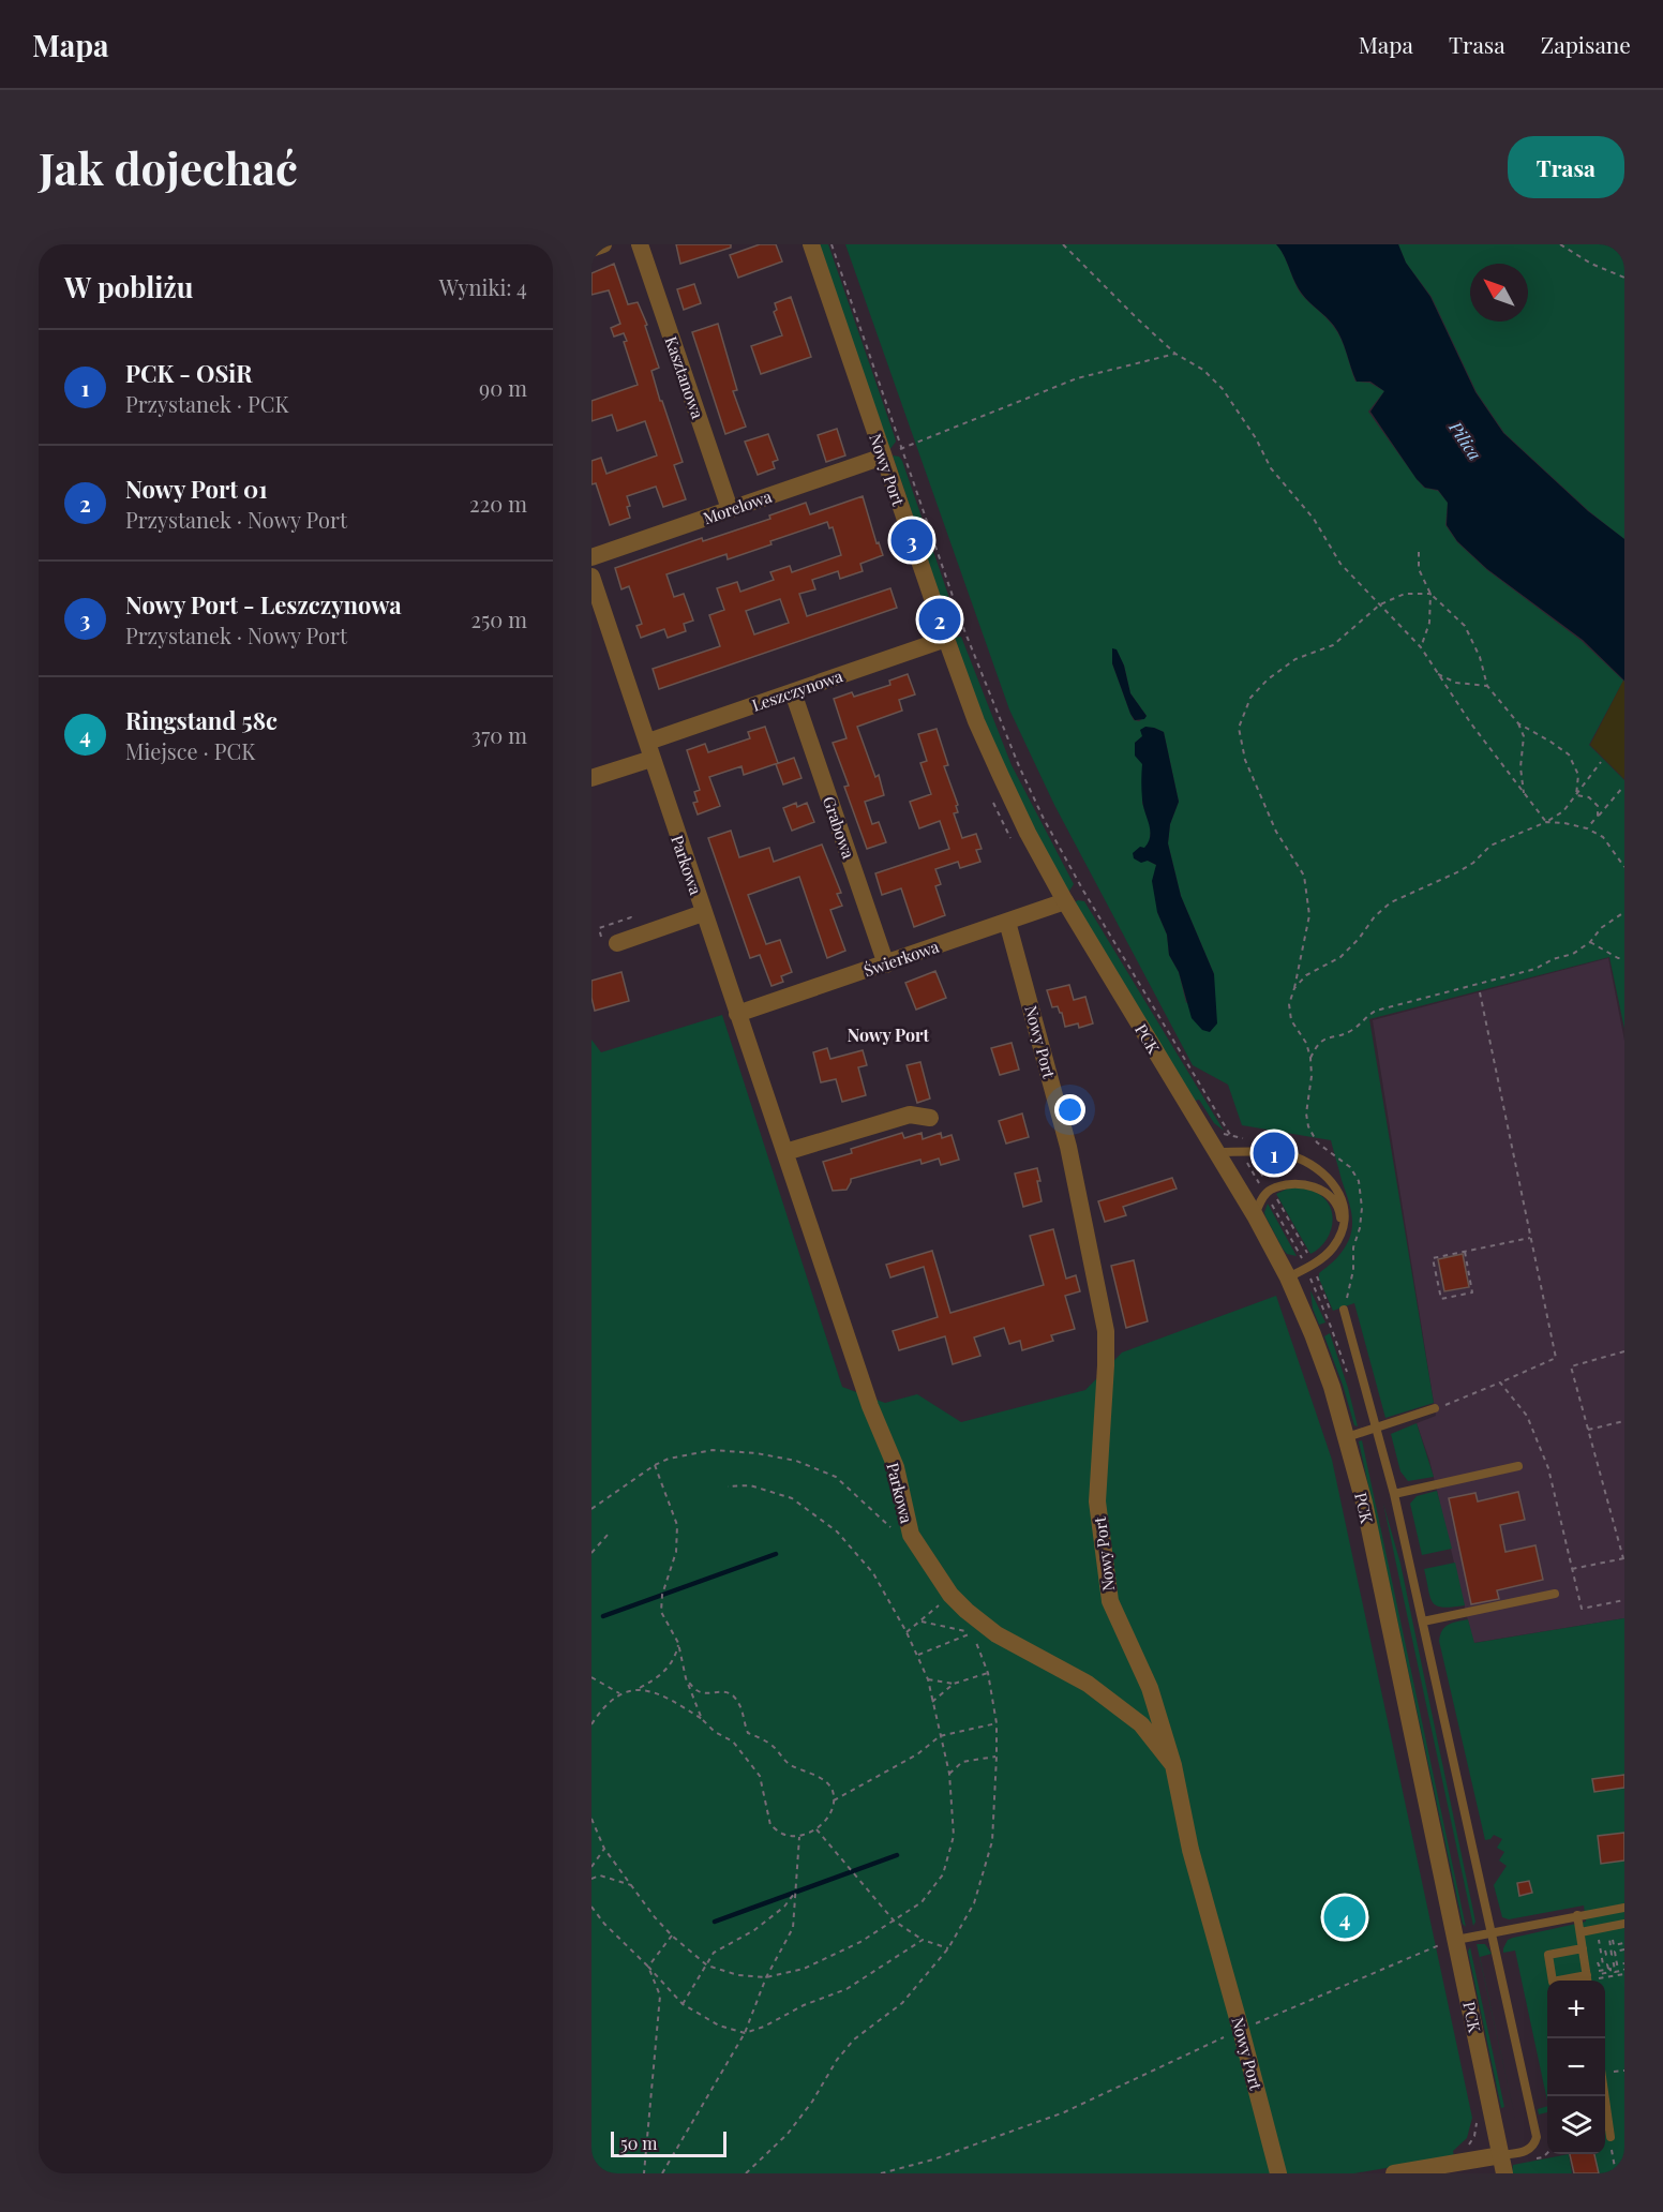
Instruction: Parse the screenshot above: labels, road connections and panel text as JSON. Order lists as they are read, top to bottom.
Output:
{
  "streets": {
    "street": [
      "Kasztanowa",
      "Nowy Port",
      "Morelowa",
      "Leszczynowa",
      "Grabowa",
      "Parkowa",
      "Świerkowa",
      "PCK"
    ]
  },
  "crossings": [
    ["Kasztanowa", "Morelowa"],
    ["Nowy Port", "Morelowa"],
    ["Nowy Port", "Leszczynowa"],
    ["Nowy Port", "Parkowa"],
    ["Nowy Port", "Świerkowa"],
    ["Nowy Port", "PCK"],
    ["Leszczynowa", "Grabowa"],
    ["Leszczynowa", "Parkowa"],
    ["Grabowa", "Świerkowa"],
    ["Parkowa", "Świerkowa"],
    ["Świerkowa", "PCK"]
  ],
  "districts": ["Nowy Port"],
  "water": ["Pilica"],
  "scale_bar": "50 m",
  "north": "top left",
  "page": {
    "header": "Mapa",
    "nav": ["Mapa", "Trasa", "Zapisane"],
    "buttons": "Trasa",
    "title": "Jak dojechać",
    "heading": ["W pobliżu", "Wyniki: 4"],
    "list": [
      {
        "mark": "1",
        "name": "PCK - OSiR",
        "note": "Przystanek · PCK",
        "value": "90 m"
      },
      {
        "mark": "2",
        "name": "Nowy Port 01",
        "note": "Przystanek · Nowy Port",
        "value": "220 m"
      },
      {
        "mark": "3",
        "name": "Nowy Port - Leszczynowa",
        "note": "Przystanek · Nowy Port",
        "value": "250 m"
      },
      {
        "mark": "4",
        "name": "Ringstand 58c",
        "note": "Miejsce · PCK",
        "value": "370 m"
      }
    ],
    "pins": [
      "3",
      "2",
      "1",
      "4"
    ],
    "map_buttons": ["+", "−"],
    "scale": "50 m"
  }
}
